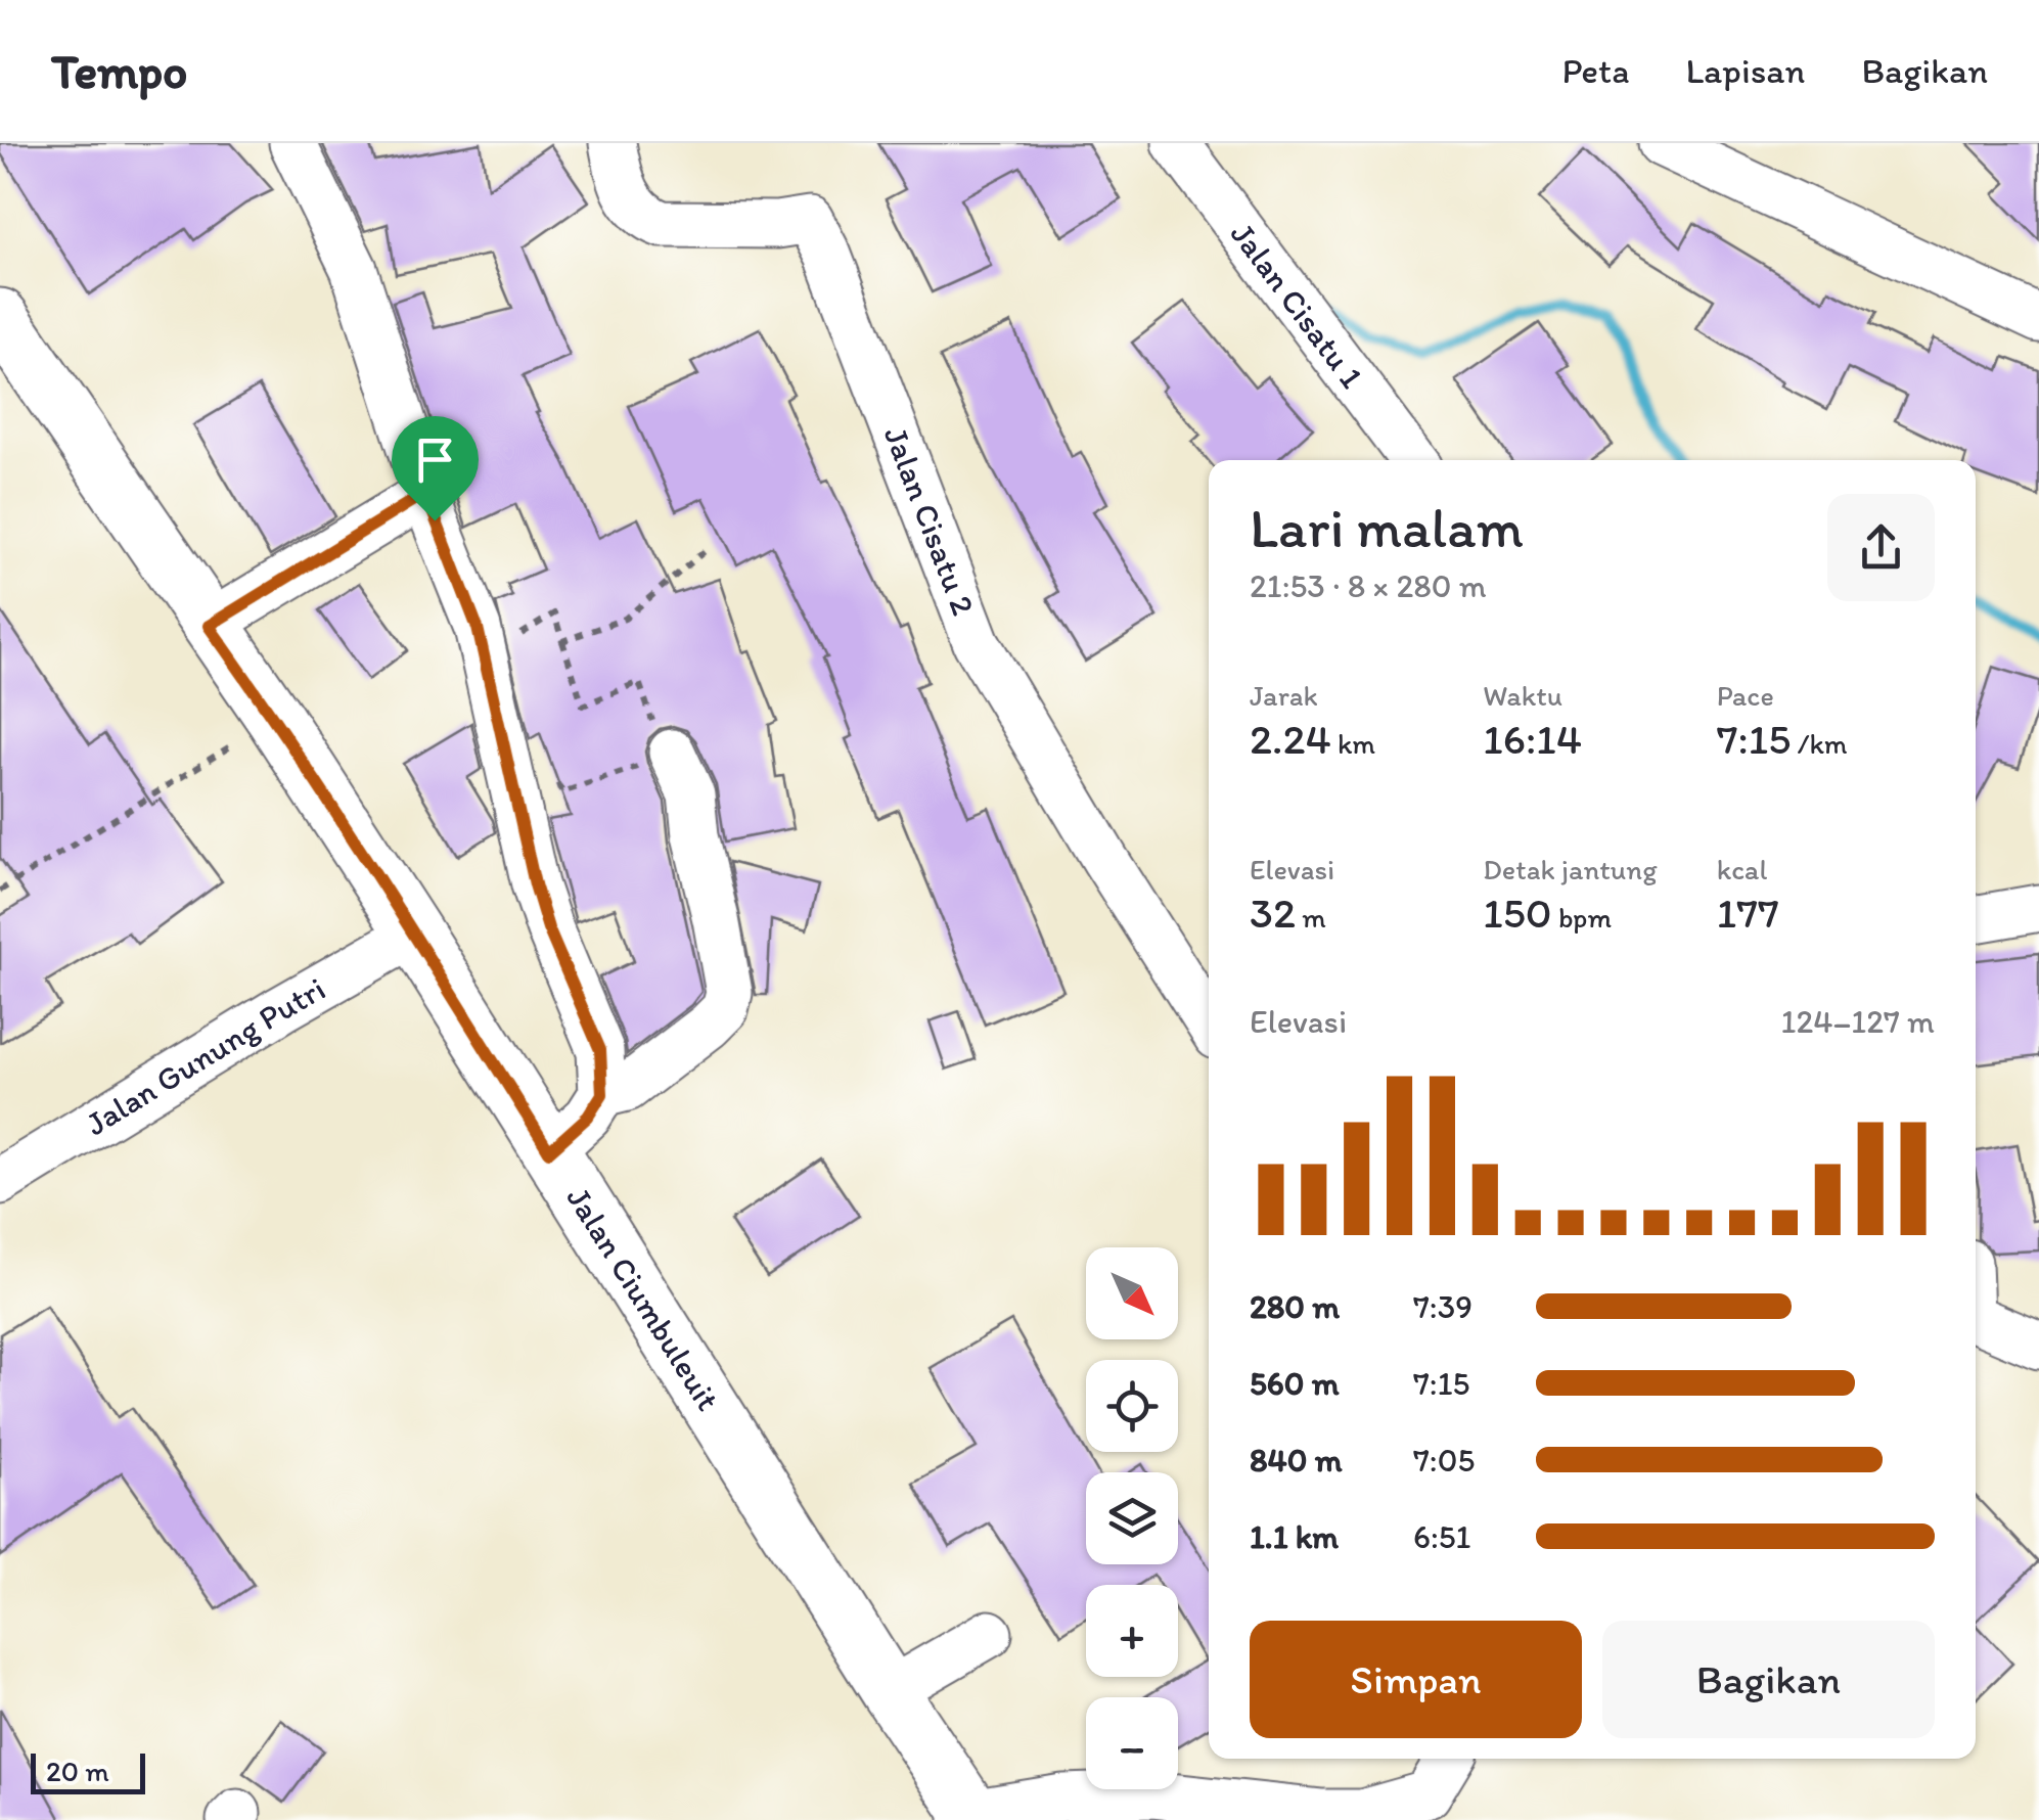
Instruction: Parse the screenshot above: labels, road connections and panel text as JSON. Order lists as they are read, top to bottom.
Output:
{
  "streets": {
    "main road": ["Jalan Ciumbuleuit"],
    "street": ["Jalan Cisatu 1", "Jalan Cisatu 2", "Jalan Gunung Putri"]
  },
  "crossings": [
    ["Jalan Gunung Putri", "Jalan Ciumbuleuit"]
  ],
  "scale_bar": "20 m",
  "north": "bottom right",
  "page": {
    "header": "Tempo",
    "nav": ["Peta", "Lapisan", "Bagikan"],
    "heading": ["Lari malam", "21:53 · 8 × 280 m"],
    "stats": [
      ["Jarak", "2.24 km"],
      ["Waktu", "16:14"],
      ["Pace", "7:15 /km"],
      ["Elevasi", "32 m"],
      ["Detak jantung", "150 bpm"],
      ["kcal", "177"]
    ],
    "chart": ["Elevasi", "124–127 m"],
    "map_buttons": ["+", "−"],
    "list": [
      {
        "name": "280 m",
        "note": "7:39"
      },
      {
        "name": "560 m",
        "note": "7:15"
      },
      {
        "name": "840 m",
        "note": "7:05"
      },
      {
        "name": "1.1 km",
        "note": "6:51"
      }
    ],
    "buttons": ["Simpan", "Bagikan"],
    "scale": "20 m"
  }
}
